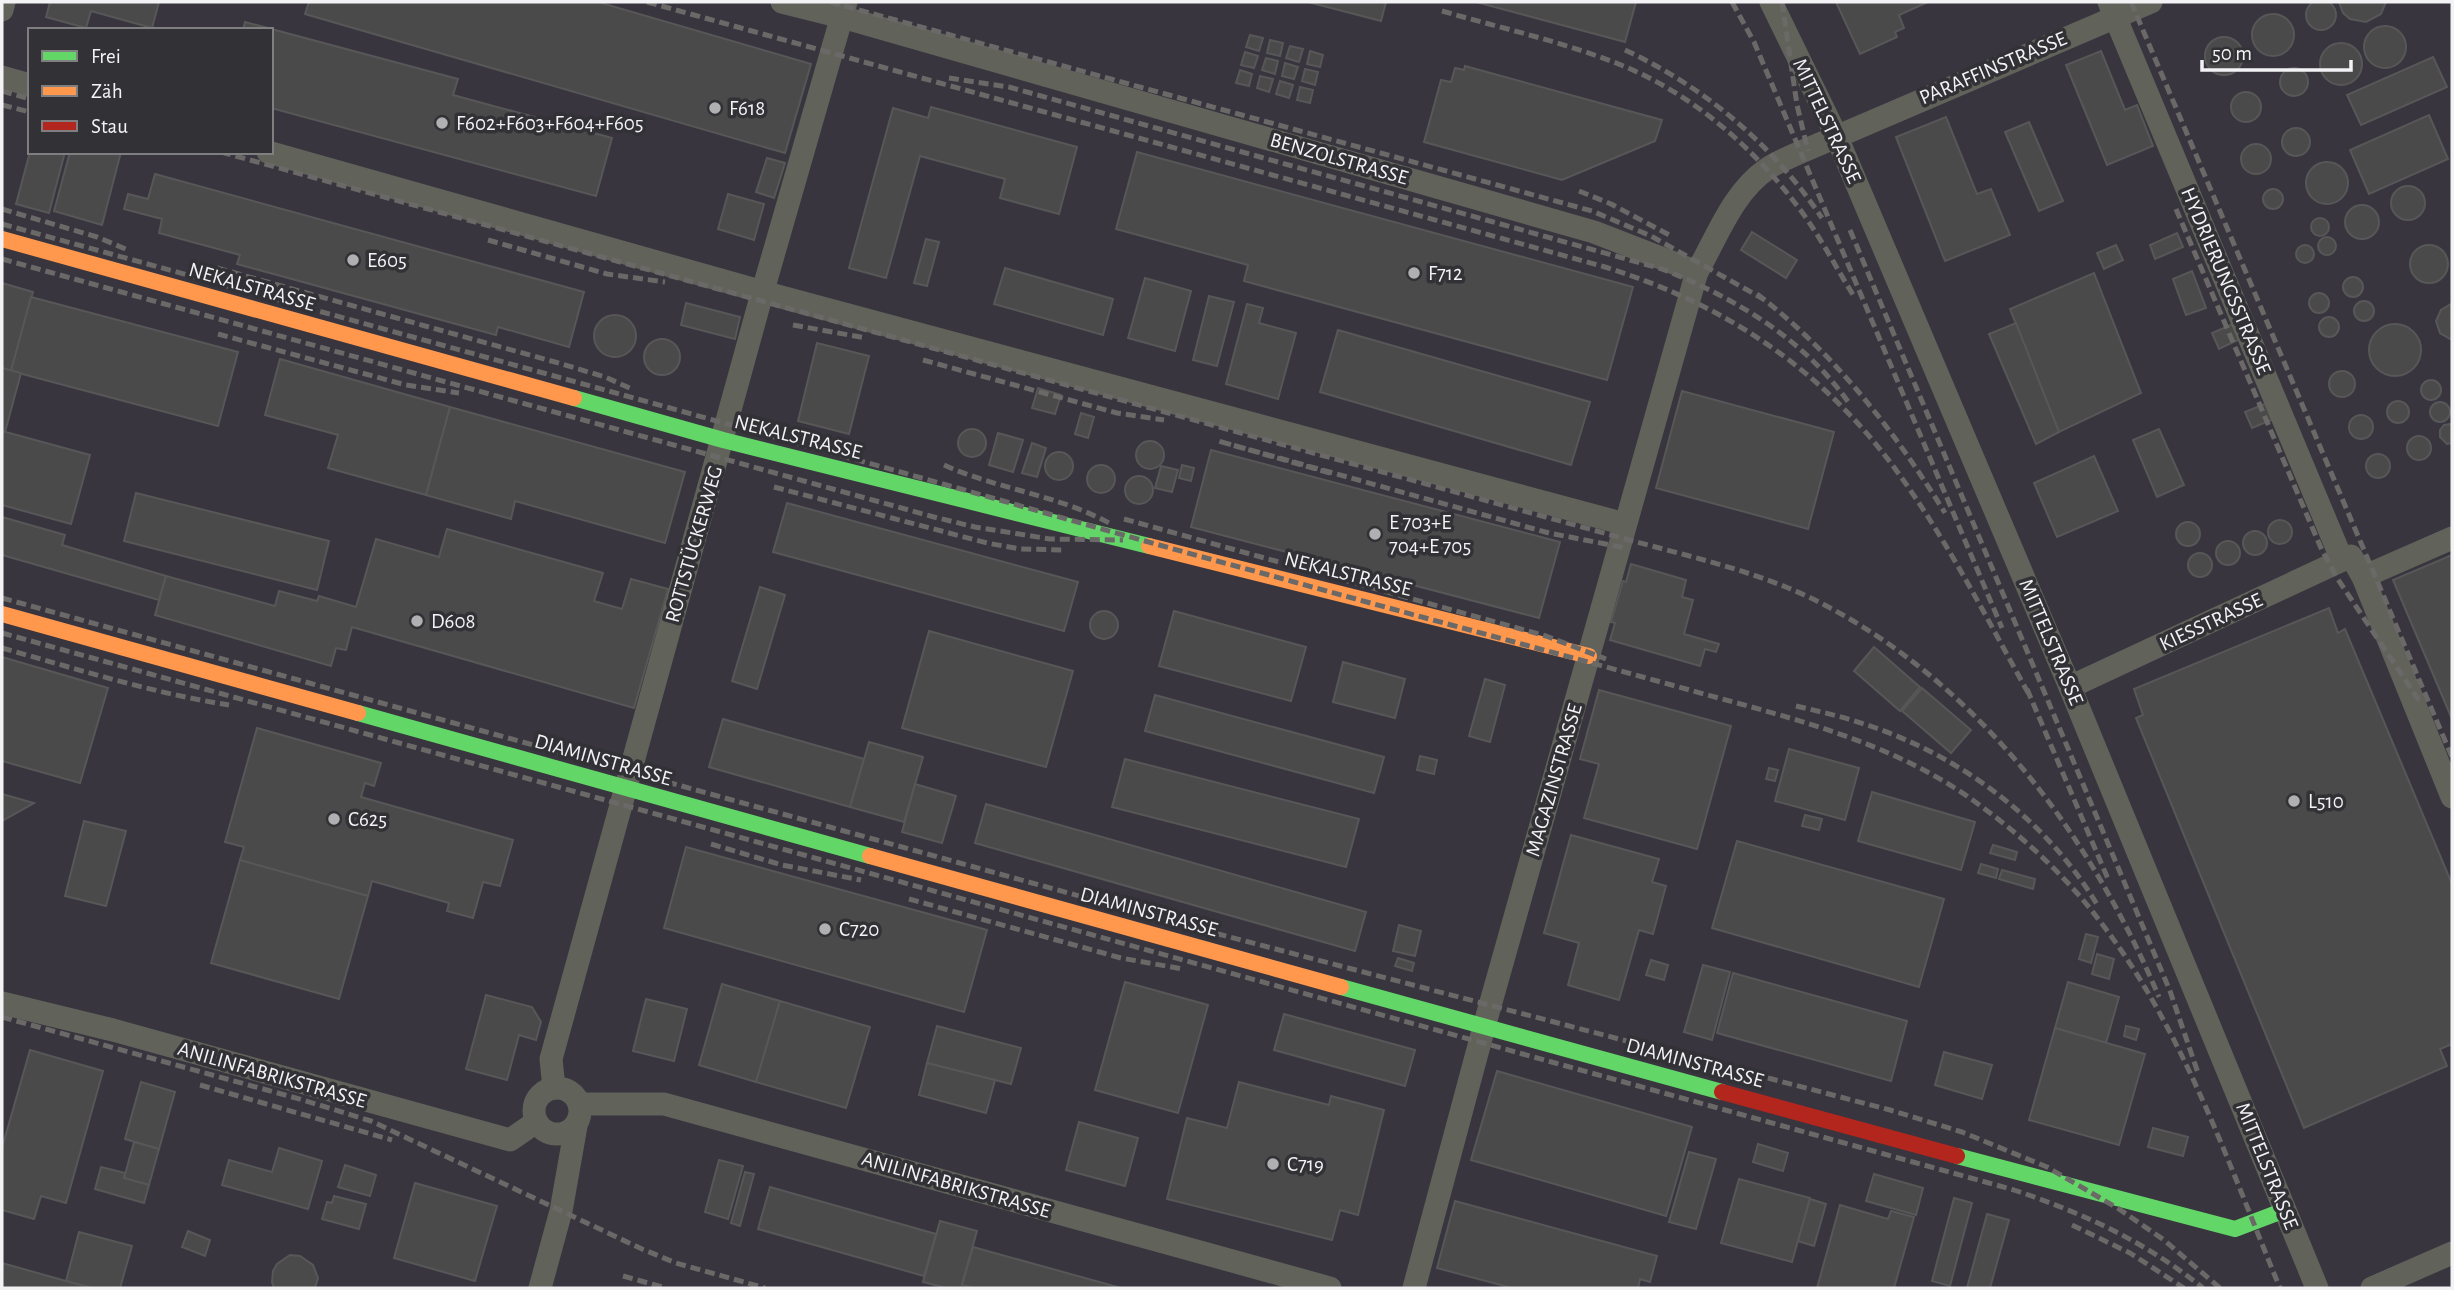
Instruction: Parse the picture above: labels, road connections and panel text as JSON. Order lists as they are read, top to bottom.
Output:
{
  "streets": {
    "street": [
      "PARAFFINSTRASSE",
      "MITTELSTRASSE",
      "BENZOLSTRASSE",
      "HYDRIERUNGSSTRASSE",
      "NEKALSTRASSE",
      "ROTTSTÜCKERWEG",
      "KIESSTRASSE",
      "DIAMINSTRASSE",
      "MAGAZINSTRASSE",
      "ANILINFABRIKSTRASSE"
    ]
  },
  "crossings": [
    ["PARAFFINSTRASSE", "MITTELSTRASSE"],
    ["PARAFFINSTRASSE", "HYDRIERUNGSSTRASSE"],
    ["MITTELSTRASSE", "KIESSTRASSE"],
    ["MITTELSTRASSE", "DIAMINSTRASSE"],
    ["BENZOLSTRASSE", "ROTTSTÜCKERWEG"],
    ["BENZOLSTRASSE", "MAGAZINSTRASSE"],
    ["HYDRIERUNGSSTRASSE", "KIESSTRASSE"],
    ["NEKALSTRASSE", "ROTTSTÜCKERWEG"],
    ["NEKALSTRASSE", "MAGAZINSTRASSE"],
    ["ROTTSTÜCKERWEG", "DIAMINSTRASSE"],
    ["ROTTSTÜCKERWEG", "ANILINFABRIKSTRASSE"],
    ["DIAMINSTRASSE", "MAGAZINSTRASSE"]
  ],
  "places": [
    "F618",
    "F602+F603+F604+F605",
    "E605",
    "F712",
    "E 703+E 704+E 705",
    "D608",
    "L510",
    "C625",
    "C720",
    "C719"
  ],
  "legend": ["Frei", "Zäh", "Stau"],
  "scale_bar": "50 m"
}
